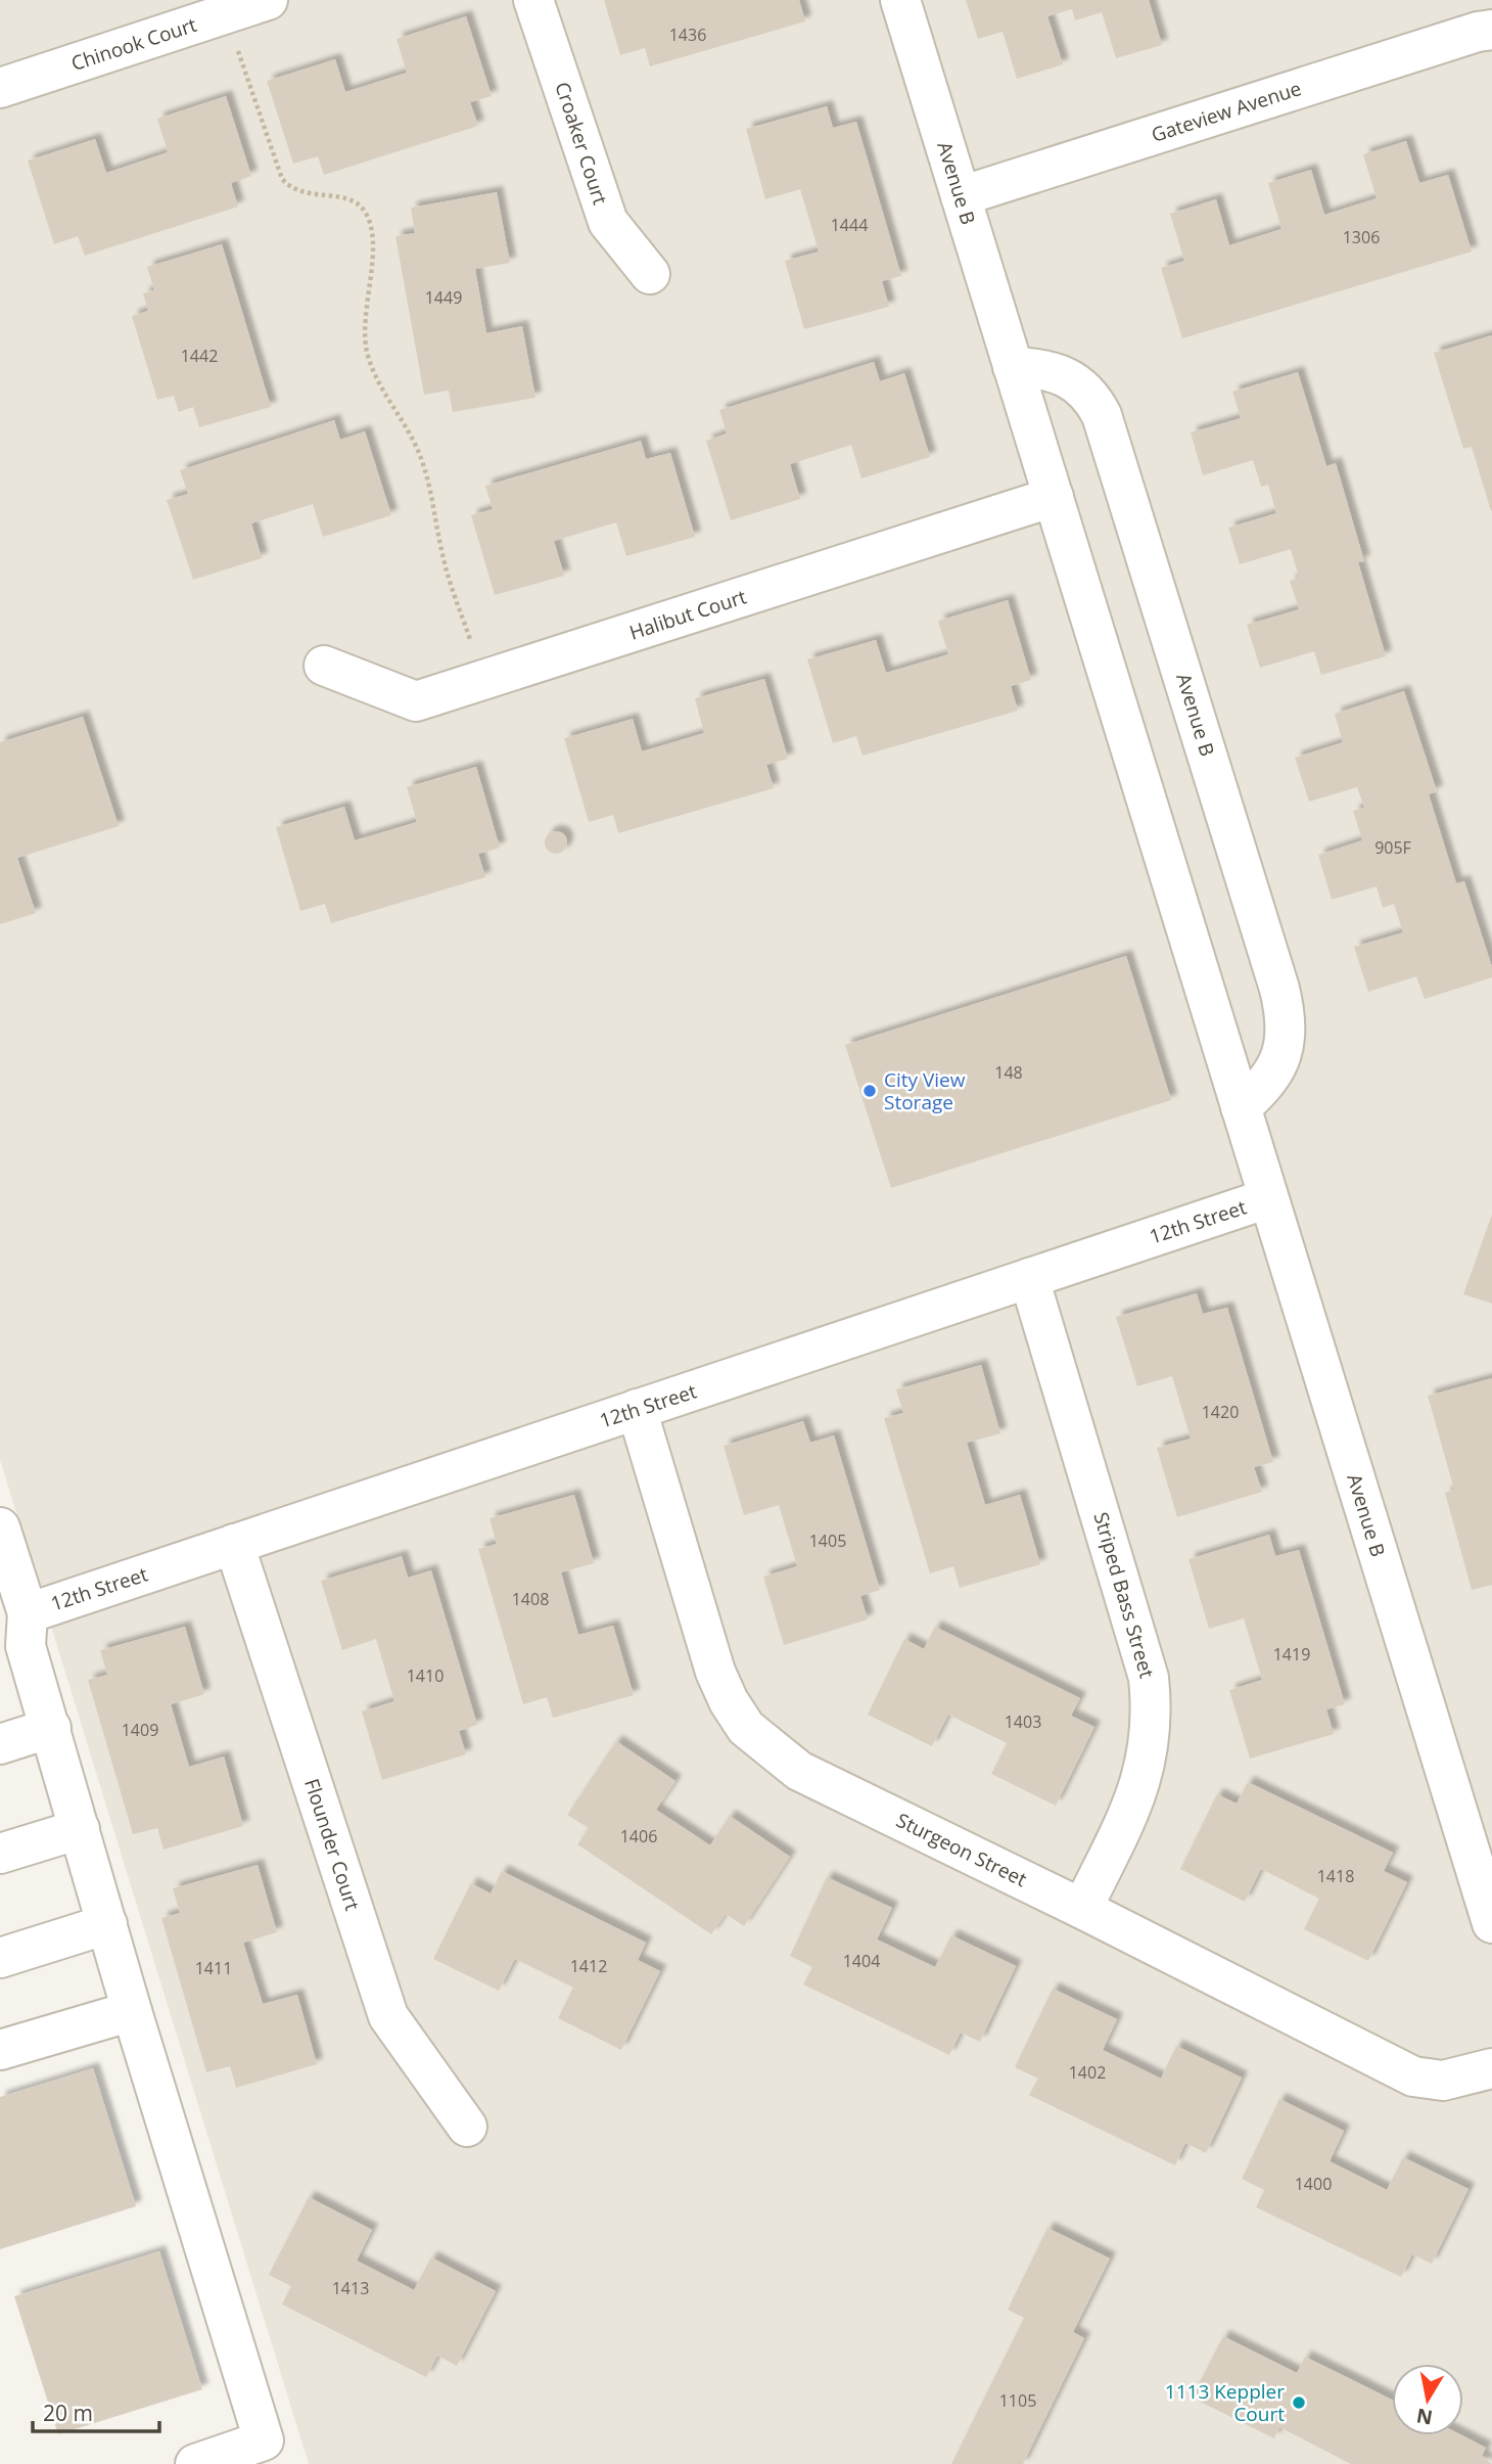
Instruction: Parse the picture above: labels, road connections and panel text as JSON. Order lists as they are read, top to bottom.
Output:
{
  "streets": {
    "street": [
      "Chinook Court",
      "Gateview Avenue",
      "Croaker Court",
      "Avenue B",
      "Halibut Court",
      "12th Street",
      "Striped Bass Street",
      "Flounder Court",
      "Sturgeon Street"
    ]
  },
  "crossings": [
    ["Gateview Avenue", "Avenue B"],
    ["Avenue B", "Halibut Court"],
    ["Avenue B", "12th Street"],
    ["12th Street", "Striped Bass Street"],
    ["12th Street", "Flounder Court"],
    ["12th Street", "Sturgeon Street"],
    ["Striped Bass Street", "Sturgeon Street"]
  ],
  "places": ["City View Storage", "1113 Keppler Court"],
  "house_numbers": [
    "1436",
    "1444",
    "1306",
    "1449",
    "1442",
    "905F",
    "148",
    "1420",
    "1405",
    "1408",
    "1419",
    "1410",
    "1403",
    "1409",
    "1406",
    "1418",
    "1404",
    "1412",
    "1411",
    "1402",
    "1400",
    "1413",
    "1105"
  ],
  "scale_bar": "20 m",
  "north": "bottom"
}
